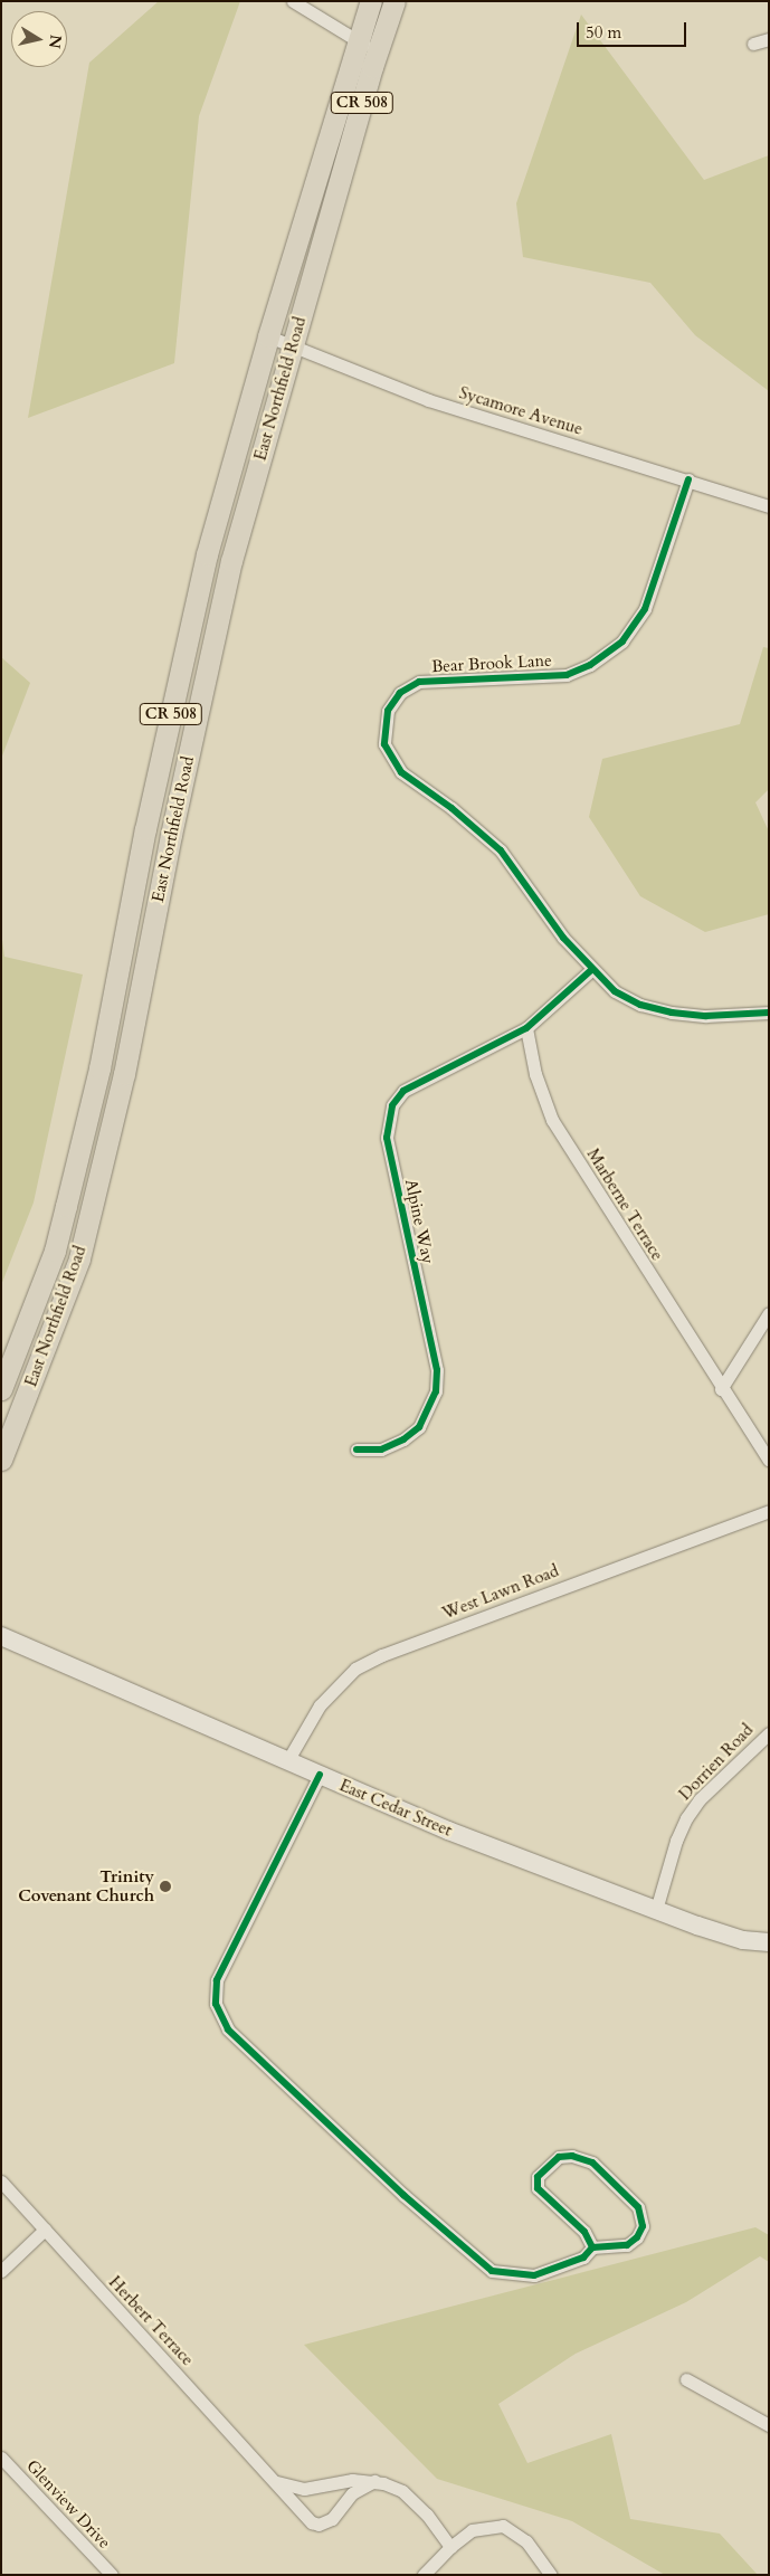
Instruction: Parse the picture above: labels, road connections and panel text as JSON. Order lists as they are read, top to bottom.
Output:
{
  "streets": {
    "main road": ["CR 508", "East Northfield Road", "East Cedar Street"],
    "street": [
      "Sycamore Avenue",
      "Bear Brook Lane",
      "Marberne Terrace",
      "Alpine Way",
      "West Lawn Road",
      "Dorrien Road",
      "Herbert Terrace",
      "Glenview Drive"
    ]
  },
  "crossings": [
    ["East Northfield Road", "Sycamore Avenue"],
    ["Sycamore Avenue", "Bear Brook Lane"],
    ["Marberne Terrace", "Alpine Way"],
    ["West Lawn Road", "East Cedar Street"],
    ["Dorrien Road", "East Cedar Street"]
  ],
  "places": ["Trinity Covenant Church"],
  "scale_bar": "50 m",
  "north": "right"
}
